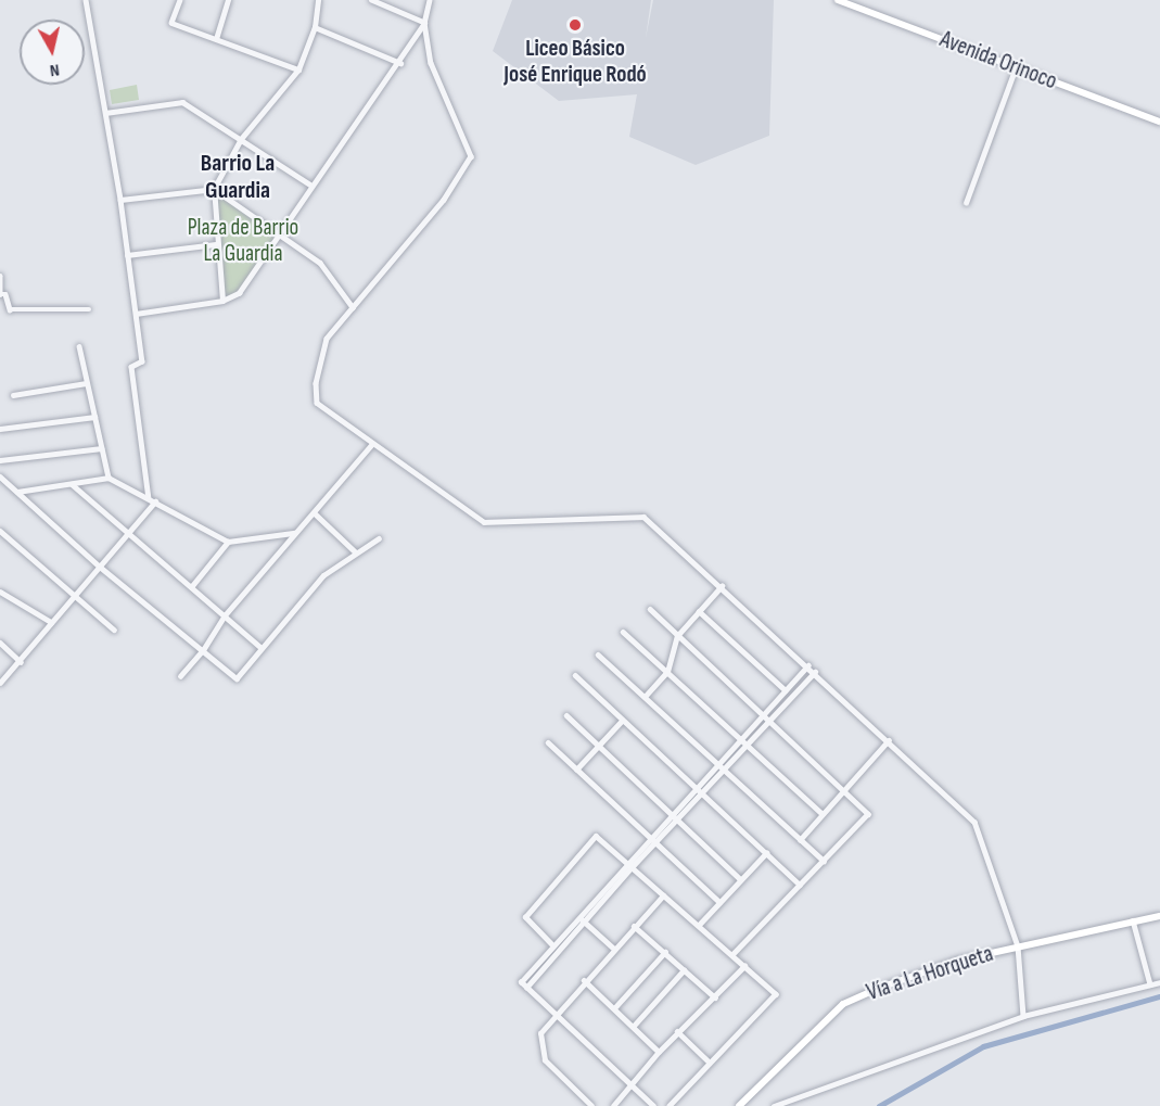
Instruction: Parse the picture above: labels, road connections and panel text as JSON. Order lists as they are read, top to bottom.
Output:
{
  "streets": {
    "main road": ["Avenida Orinoco", "Vía a La Horqueta"]
  },
  "districts": ["Barrio La Guardia"],
  "parks": ["Plaza de Barrio La Guardia"],
  "places": ["Liceo Básico José Enrique Rodó"],
  "north": "bottom"
}
